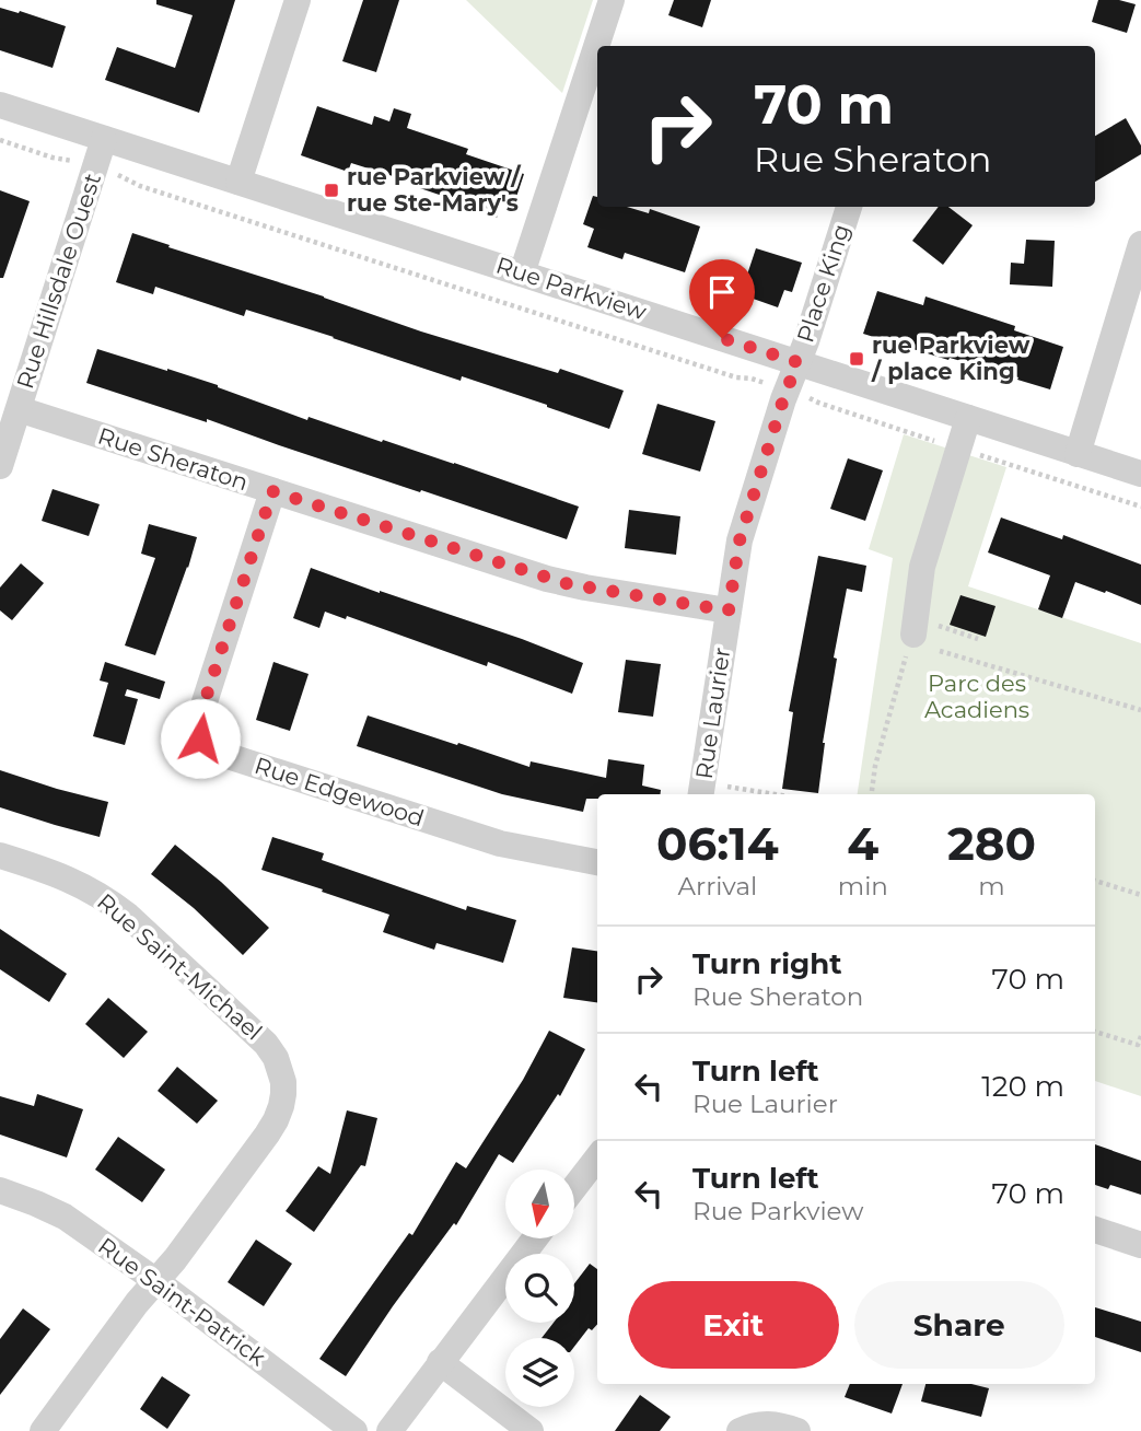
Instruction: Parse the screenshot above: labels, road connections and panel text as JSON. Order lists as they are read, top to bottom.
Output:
{
  "streets": {
    "street": [
      "Rue Hillsdale Ouest",
      "Place King",
      "Rue Parkview",
      "Rue Sheraton",
      "Rue Laurier",
      "Rue Edgewood",
      "Rue Saint-Michael",
      "Rue Saint-Patrick"
    ]
  },
  "crossings": [
    ["Rue Hillsdale Ouest", "Rue Parkview"],
    ["Rue Hillsdale Ouest", "Rue Sheraton"],
    ["Place King", "Rue Parkview"],
    ["Place King", "Rue Laurier"],
    ["Rue Parkview", "Rue Laurier"],
    ["Rue Sheraton", "Rue Laurier"],
    ["Rue Sheraton", "Rue Edgewood"],
    ["Rue Saint-Michael", "Rue Saint-Patrick"]
  ],
  "parks": ["Parc des Acadiens"],
  "places": {
    "transit": ["rue Parkview / rue Ste-Mary's", "rue Parkview / place King"]
  },
  "north": "bottom",
  "page": {
    "turn": ["70 m", "Rue Sheraton"],
    "eta": [
      "06:14",
      "Arrival",
      "4",
      "min",
      "280",
      "m"
    ],
    "list": [
      {
        "name": "Turn right",
        "note": "Rue Sheraton",
        "value": "70 m"
      },
      {
        "name": "Turn left",
        "note": "Rue Laurier",
        "value": "120 m"
      },
      {
        "name": "Turn left",
        "note": "Rue Parkview",
        "value": "70 m"
      }
    ],
    "buttons": ["Exit", "Share"]
  }
}
